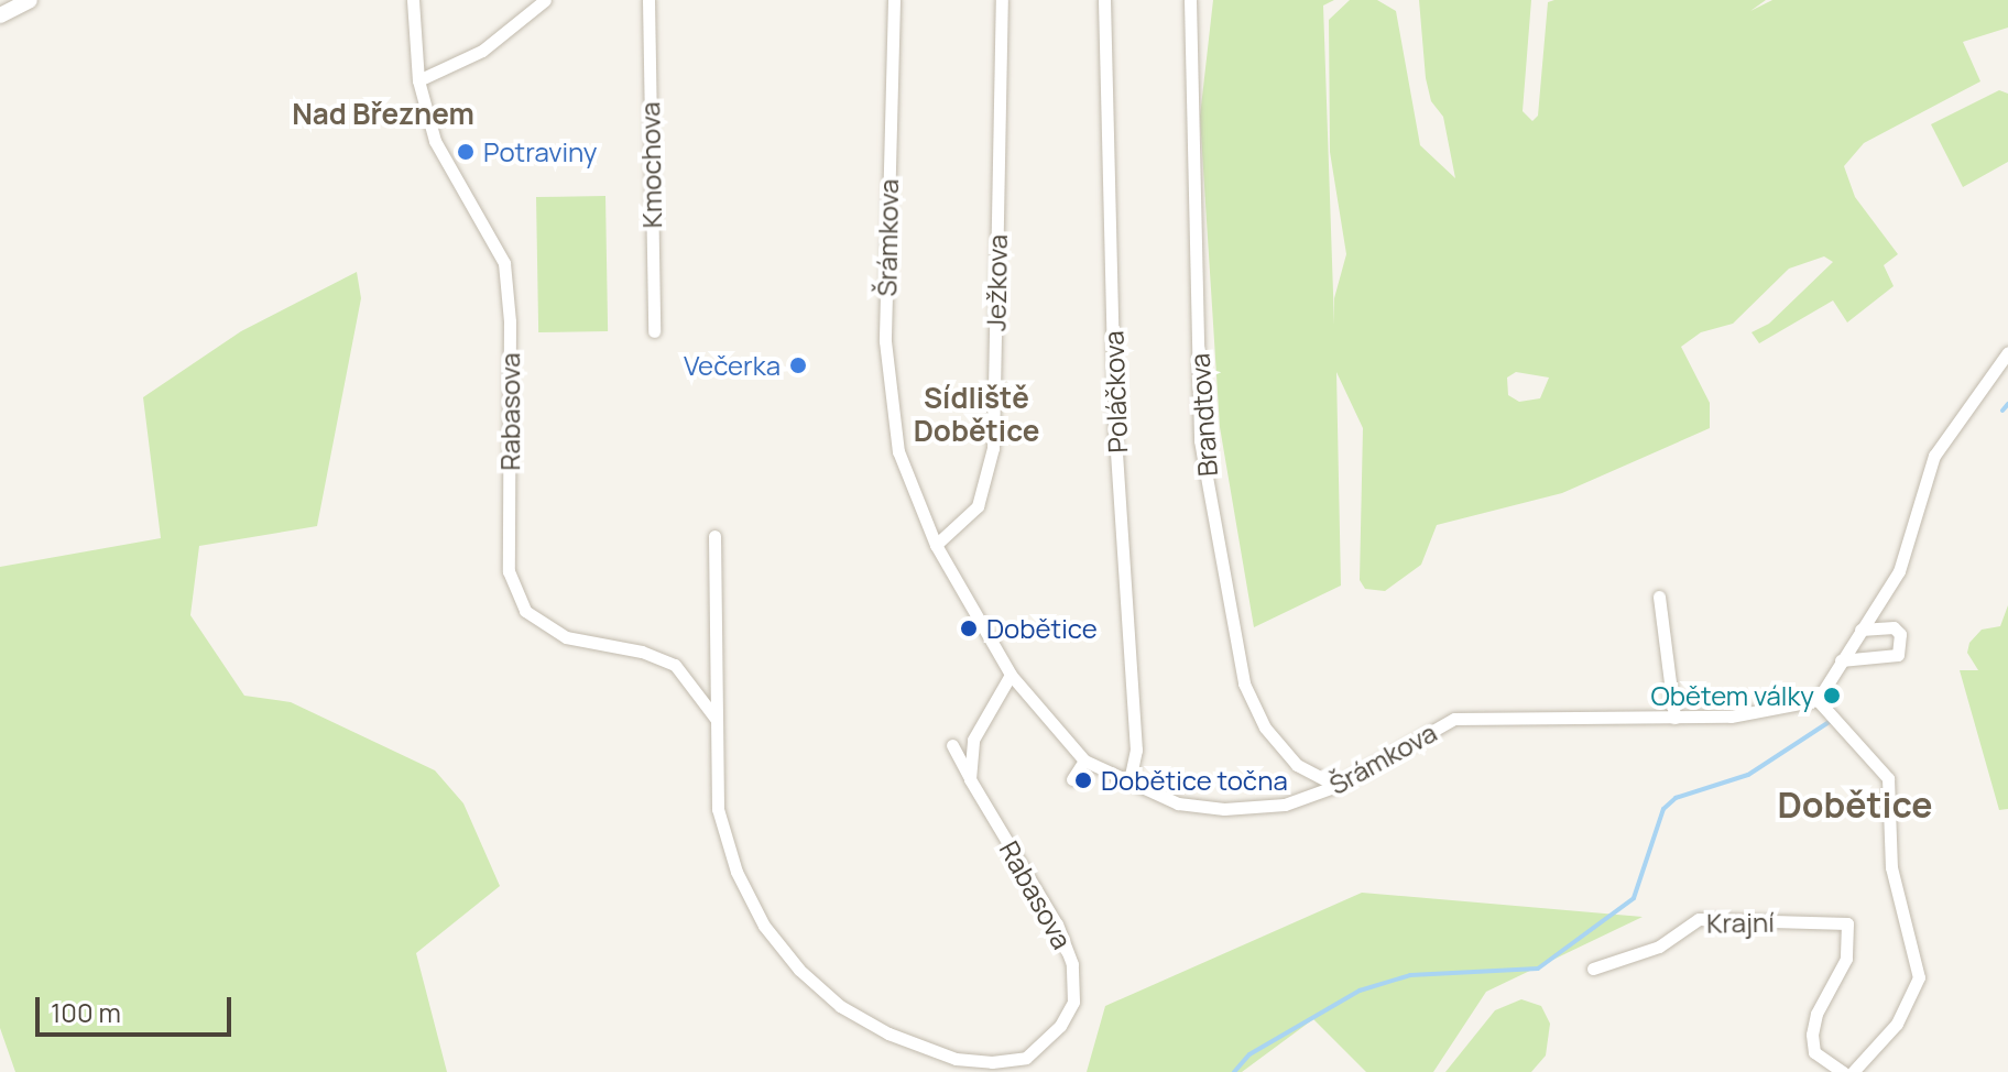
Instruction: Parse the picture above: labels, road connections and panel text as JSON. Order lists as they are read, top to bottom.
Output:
{
  "streets": {
    "street": [
      "Kmochova",
      "Šrámkova",
      "Ježkova",
      "Poláčkova",
      "Rabasova",
      "Brandtova",
      "Krajní"
    ]
  },
  "crossings": [
    ["Šrámkova", "Ježkova"],
    ["Šrámkova", "Poláčkova"],
    ["Šrámkova", "Brandtova"]
  ],
  "districts": ["Nad Březnem", "Sídliště Dobětice", "Dobětice"],
  "places": [
    "Potraviny",
    "Večerka",
    "Dobětice",
    "Obětem války",
    "Dobětice točna"
  ],
  "scale_bar": "100 m"
}
